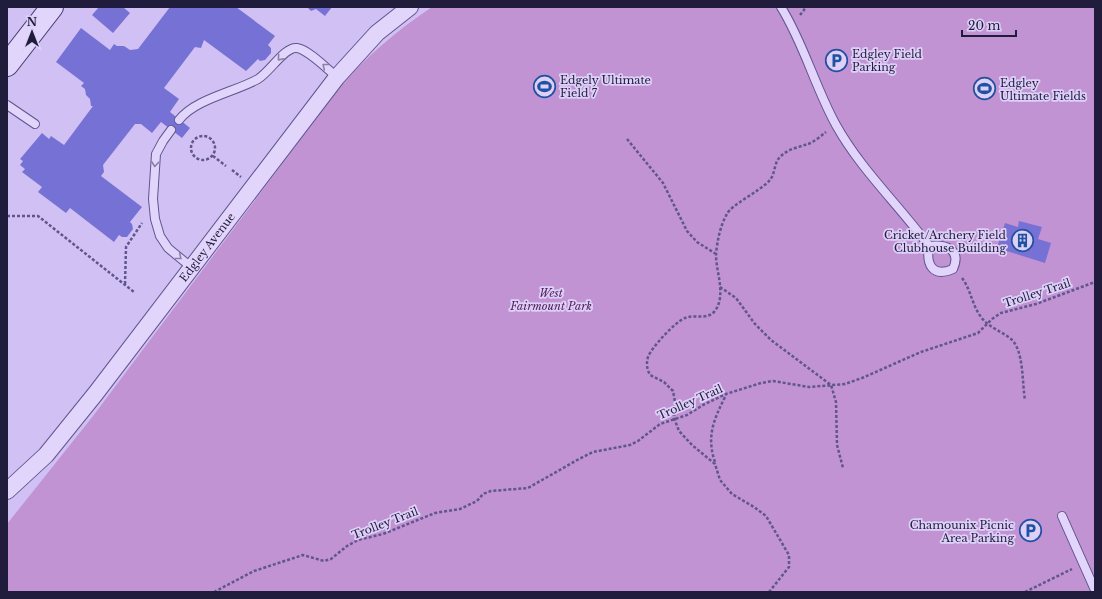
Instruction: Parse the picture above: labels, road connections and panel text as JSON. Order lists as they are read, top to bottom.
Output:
{
  "streets": {
    "street": ["Edgley Avenue"],
    "path": ["Trolley Trail"]
  },
  "parks": ["West Fairmount Park"],
  "places": {
    "parking": ["Edgley Field Parking", "Chamounix Picnic Area Parking"],
    "sports": ["Edgely Ultimate Field 7", "Edgley Ultimate Fields"],
    "building": ["Cricket/Archery Field Clubhouse Building"]
  },
  "scale_bar": "20 m",
  "north": "top"
}
